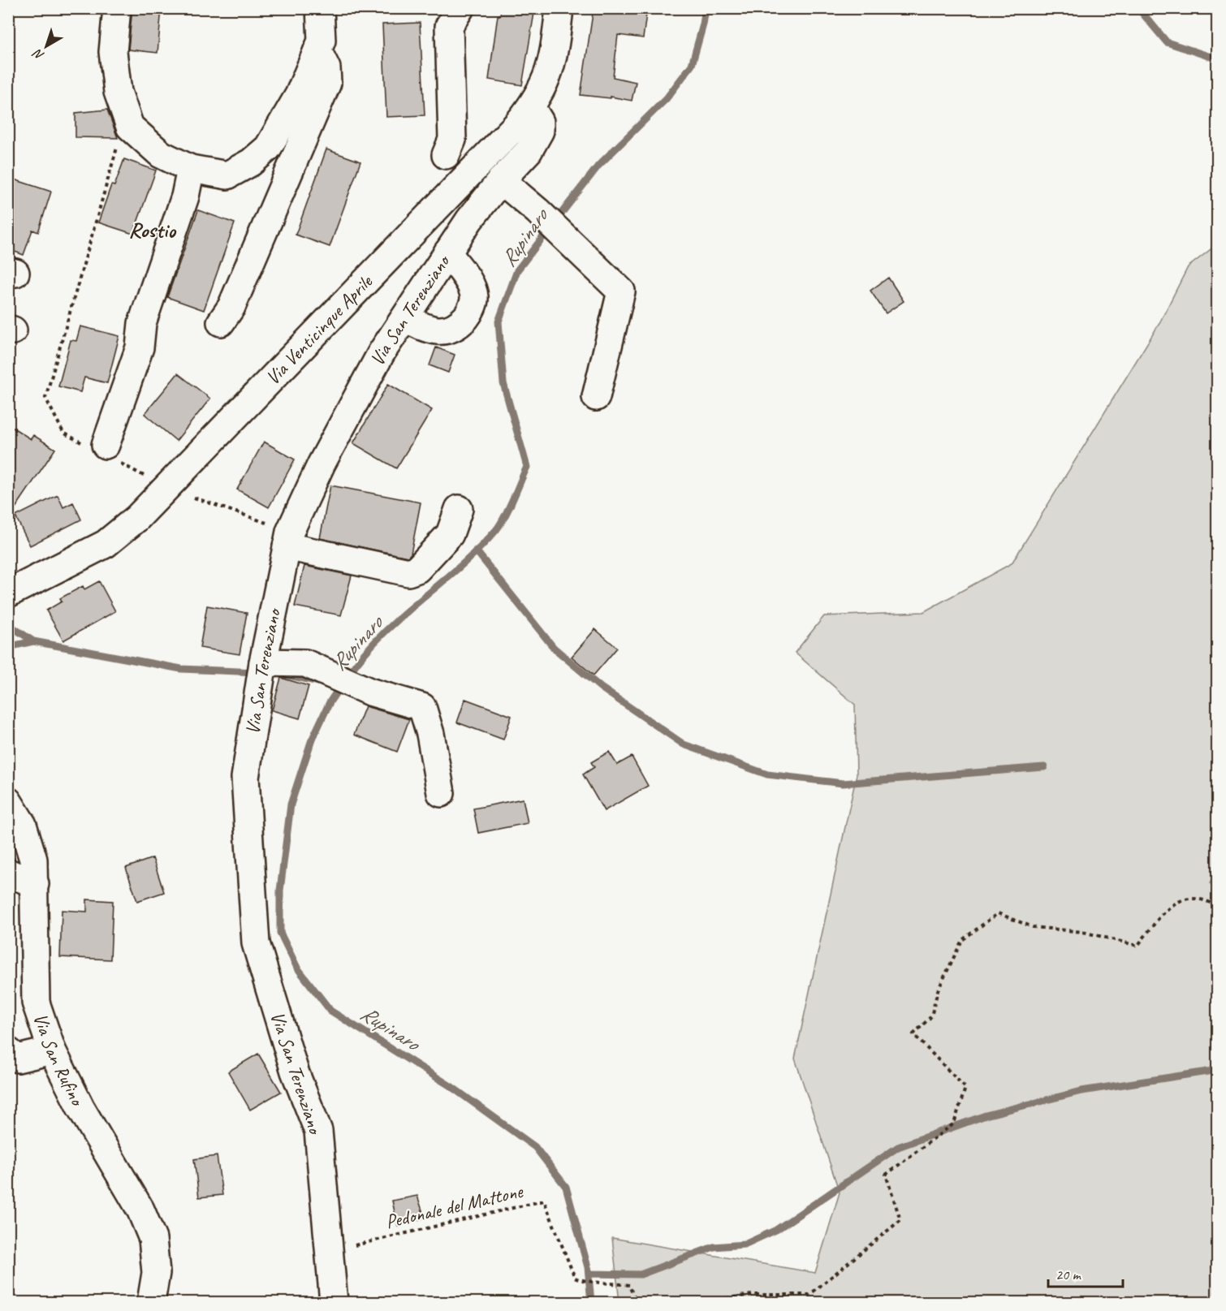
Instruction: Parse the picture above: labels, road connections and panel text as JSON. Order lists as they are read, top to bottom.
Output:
{
  "streets": {
    "street": ["Via San Terenziano", "Via Venticinque Aprile", "Via San Rufino"],
    "path": ["Pedonale del Mattone"]
  },
  "crossings": [
    ["Via San Terenziano", "Via Venticinque Aprile"],
    ["Via San Terenziano", "Pedonale del Mattone"]
  ],
  "districts": ["Rostio"],
  "water": ["Rupinaro"],
  "scale_bar": "20 m",
  "north": "bottom left"
}
